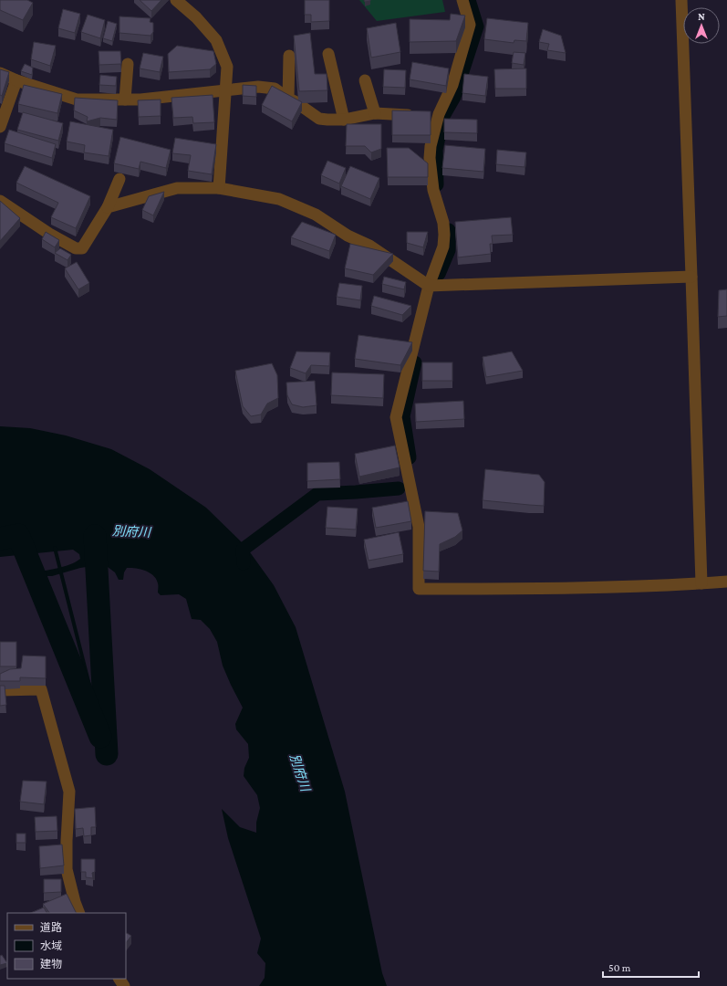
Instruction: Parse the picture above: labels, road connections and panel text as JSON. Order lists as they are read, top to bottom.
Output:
{
  "water": ["別府川"],
  "legend": ["道路", "水域", "建物"],
  "scale_bar": "50 m",
  "north": "top"
}
